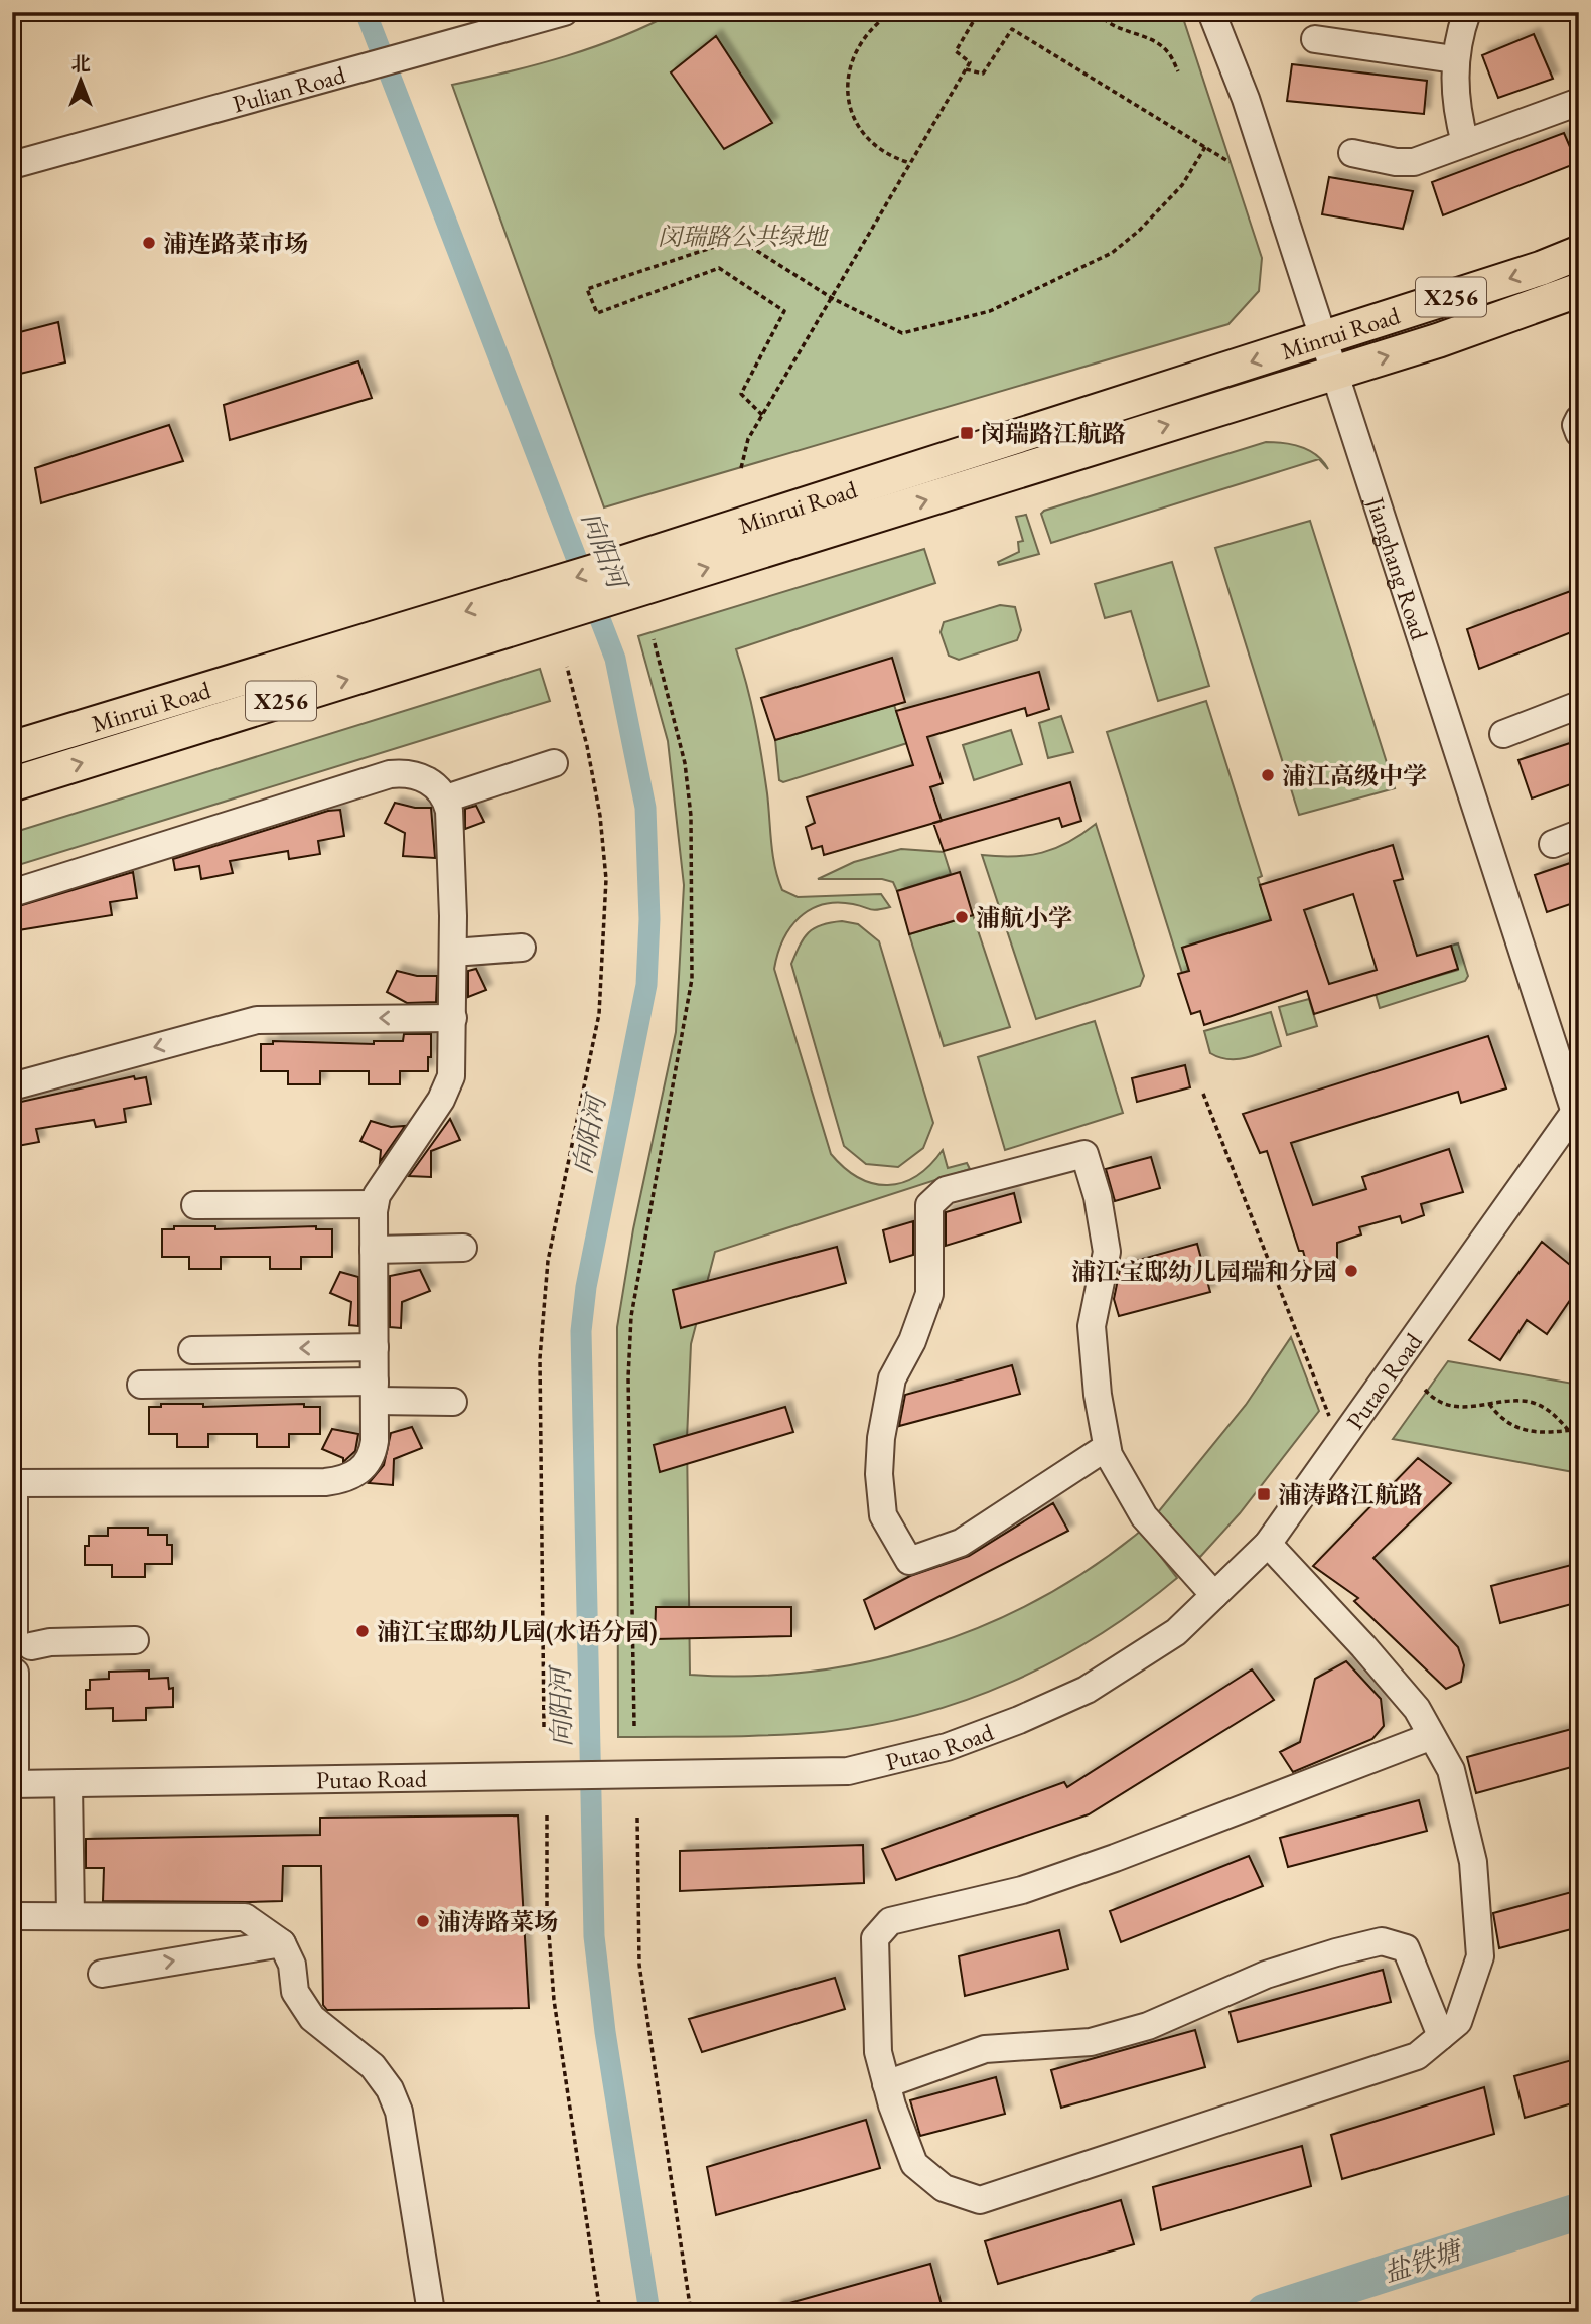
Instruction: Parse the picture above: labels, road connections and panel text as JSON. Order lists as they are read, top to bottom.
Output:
{
  "streets": {
    "main road": ["X256", "Minrui Road"],
    "street": ["Pulian Road", "Jianghang Road", "Putao Road"]
  },
  "crossings": [
    ["Minrui Road", "Jianghang Road"],
    ["Jianghang Road", "Putao Road"]
  ],
  "water": ["向阳河", "盐铁塘"],
  "parks": ["闵瑞路公共绿地"],
  "places": {
    "other": [
      "浦连路菜市场",
      "浦江高级中学",
      "浦航小学",
      "浦江宝邸幼儿园瑞和分园",
      "浦江宝邸幼儿园(水语分园)",
      "浦涛路菜场"
    ],
    "transit": ["闵瑞路江航路", "浦涛路江航路"]
  },
  "north": "top"
}
